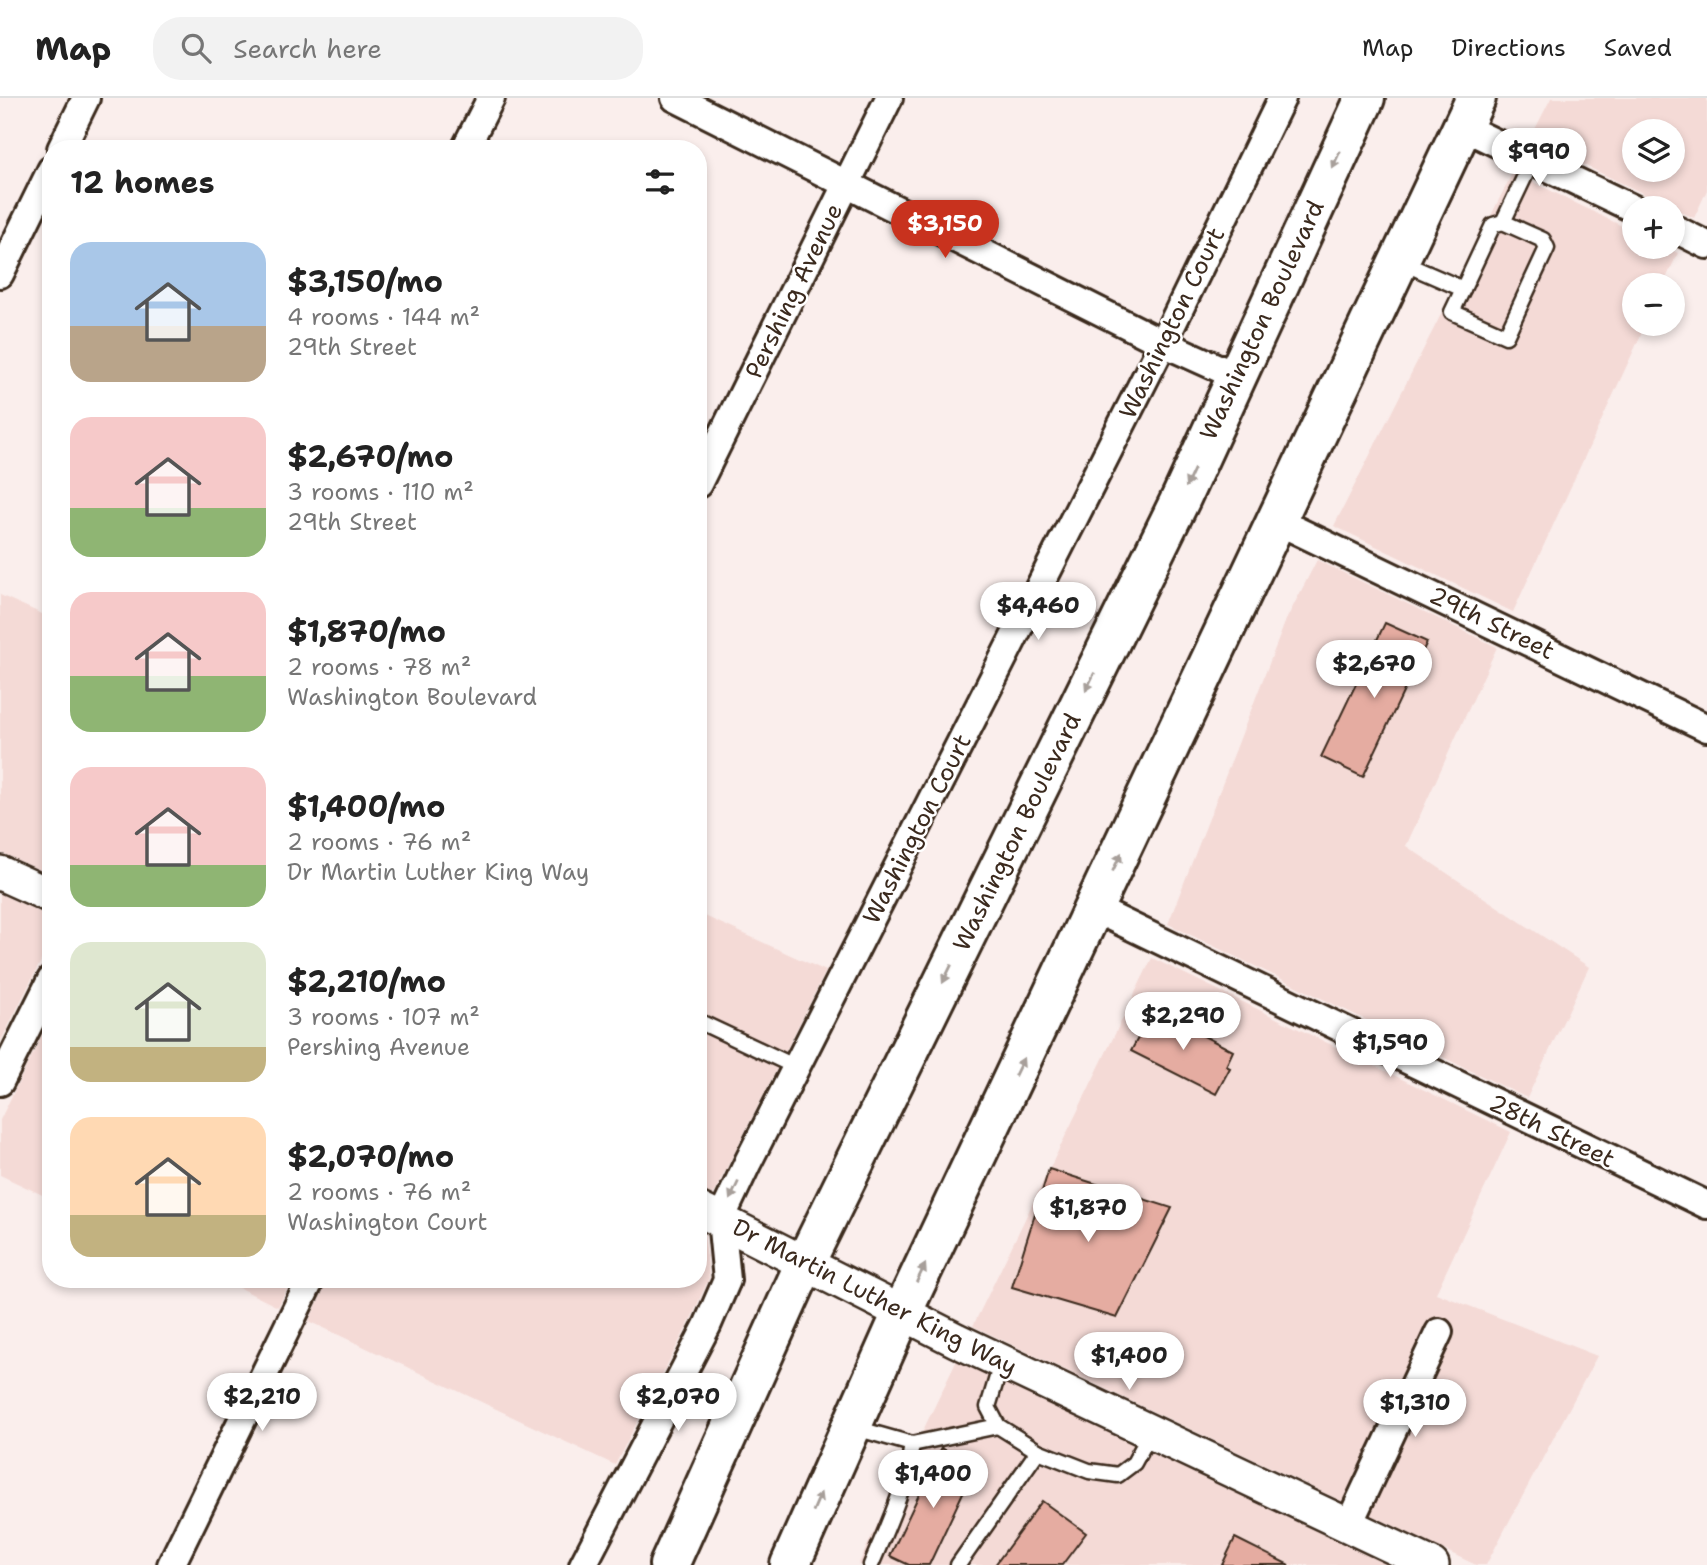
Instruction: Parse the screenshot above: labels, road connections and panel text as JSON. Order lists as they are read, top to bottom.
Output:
{
  "streets": {
    "main road": ["Washington Boulevard"],
    "street": [
      "Pershing Avenue",
      "Washington Court",
      "29th Street",
      "28th Street",
      "Dr Martin Luther King Way"
    ]
  },
  "crossings": [
    ["Washington Boulevard", "Dr Martin Luther King Way"],
    ["Washington Court", "Dr Martin Luther King Way"]
  ],
  "page": {
    "header": "Map",
    "search": "Search here",
    "nav": ["Map", "Directions", "Saved"],
    "map_buttons": ["+", "−"],
    "price": [
      "$990",
      "$3,150",
      "$4,460",
      "$2,670",
      "$2,290",
      "$1,590",
      "$1,870",
      "$1,400",
      "$2,210",
      "$2,070",
      "$1,310",
      "$1,400"
    ],
    "heading": "12 homes",
    "list": [
      {
        "name": "$3,150/mo",
        "note": "4 rooms · 144 m² · 29th Street"
      },
      {
        "name": "$2,670/mo",
        "note": "3 rooms · 110 m² · 29th Street"
      },
      {
        "name": "$1,870/mo",
        "note": "2 rooms · 78 m² · Washington Boulevard"
      },
      {
        "name": "$1,400/mo",
        "note": "2 rooms · 76 m² · Dr Martin Luther King Way"
      },
      {
        "name": "$2,210/mo",
        "note": "3 rooms · 107 m² · Pershing Avenue"
      },
      {
        "name": "$2,070/mo",
        "note": "2 rooms · 76 m² · Washington Court"
      }
    ]
  }
}
